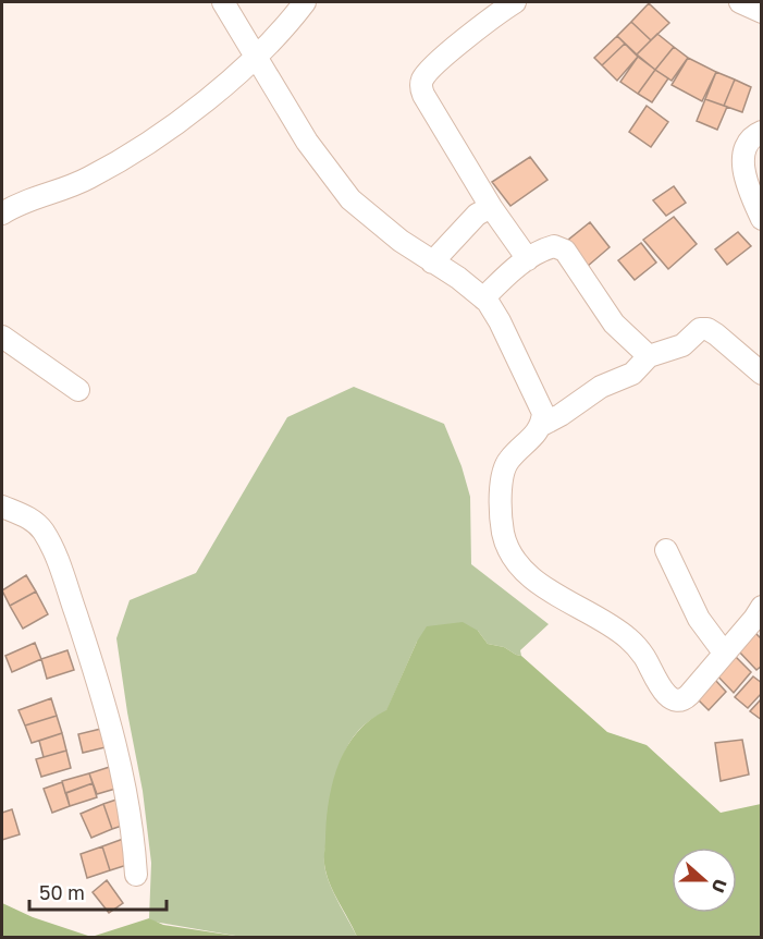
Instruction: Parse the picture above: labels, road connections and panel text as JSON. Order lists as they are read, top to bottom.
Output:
{
  "scale_bar": "50 m",
  "north": "right"
}
